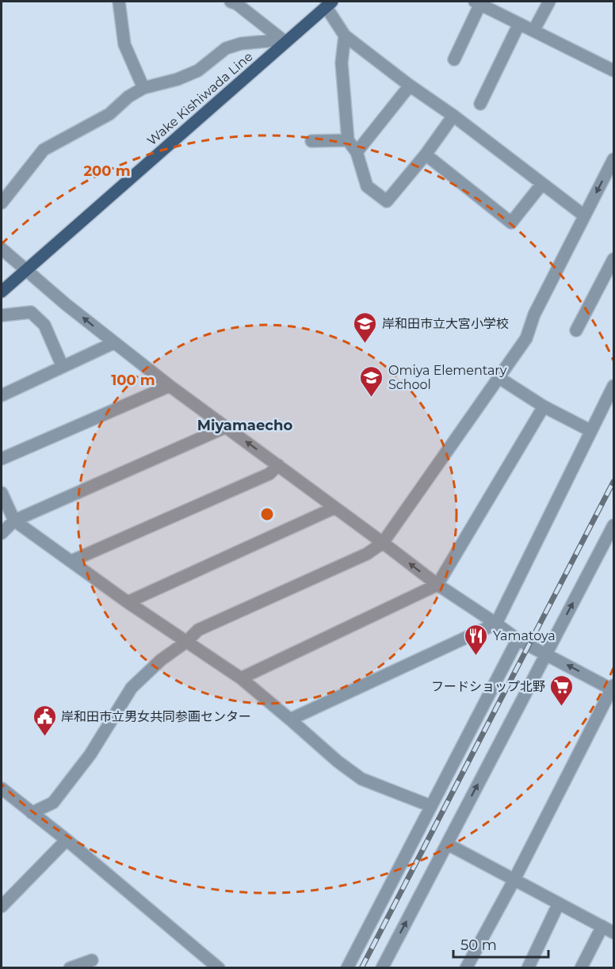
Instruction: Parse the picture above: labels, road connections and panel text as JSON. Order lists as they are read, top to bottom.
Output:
{
  "streets": {
    "main road": ["Wake Kishiwada Line"]
  },
  "districts": ["Miyamaecho"],
  "places": {
    "school or university": ["岸和田市立大宮小学校", "Omiya Elementary School"],
    "restaurant": ["Yamatoya"],
    "supermarket": ["フードショップ北野"],
    "public building": ["岸和田市立男女共同参画センター"]
  },
  "scale_bar": "50 m",
  "rings": ["200 m", "100 m"]
}
